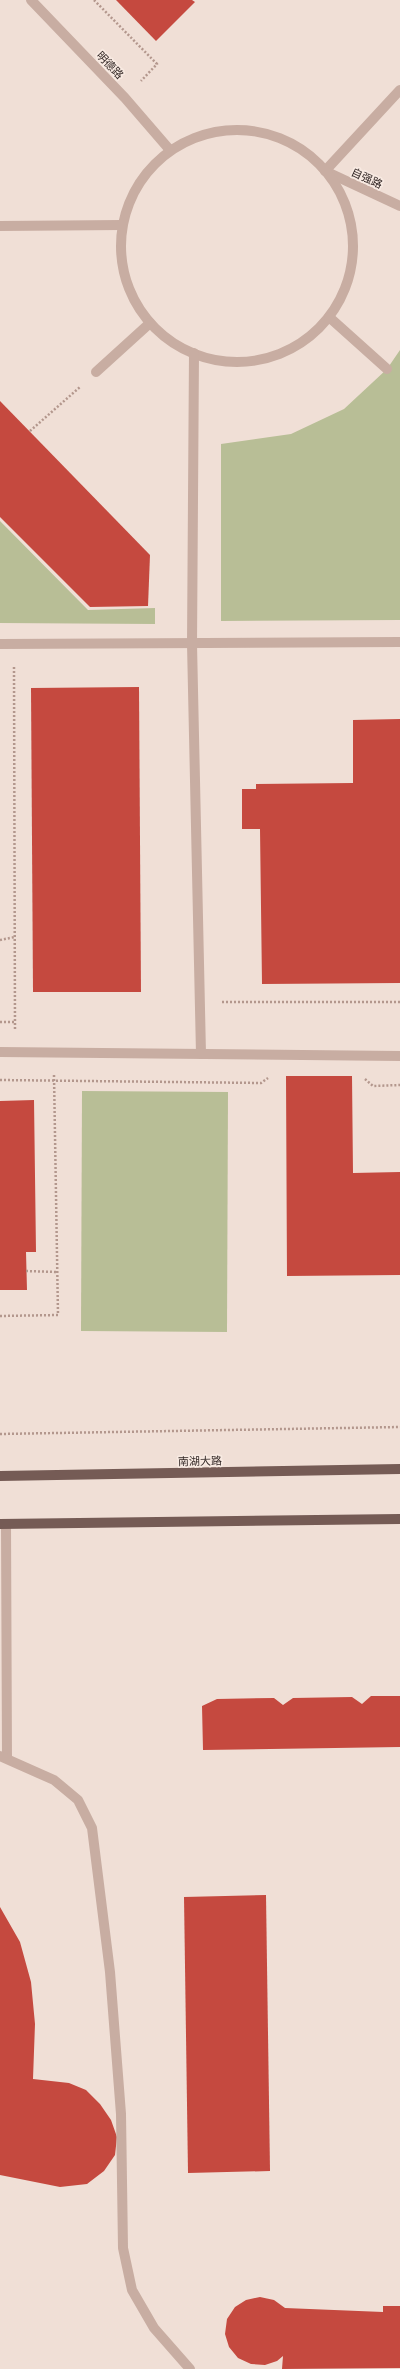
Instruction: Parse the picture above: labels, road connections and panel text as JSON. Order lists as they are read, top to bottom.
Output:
{
  "streets": {
    "main road": ["南湖大路"],
    "street": ["明德路", "自强路"]
  }
}
